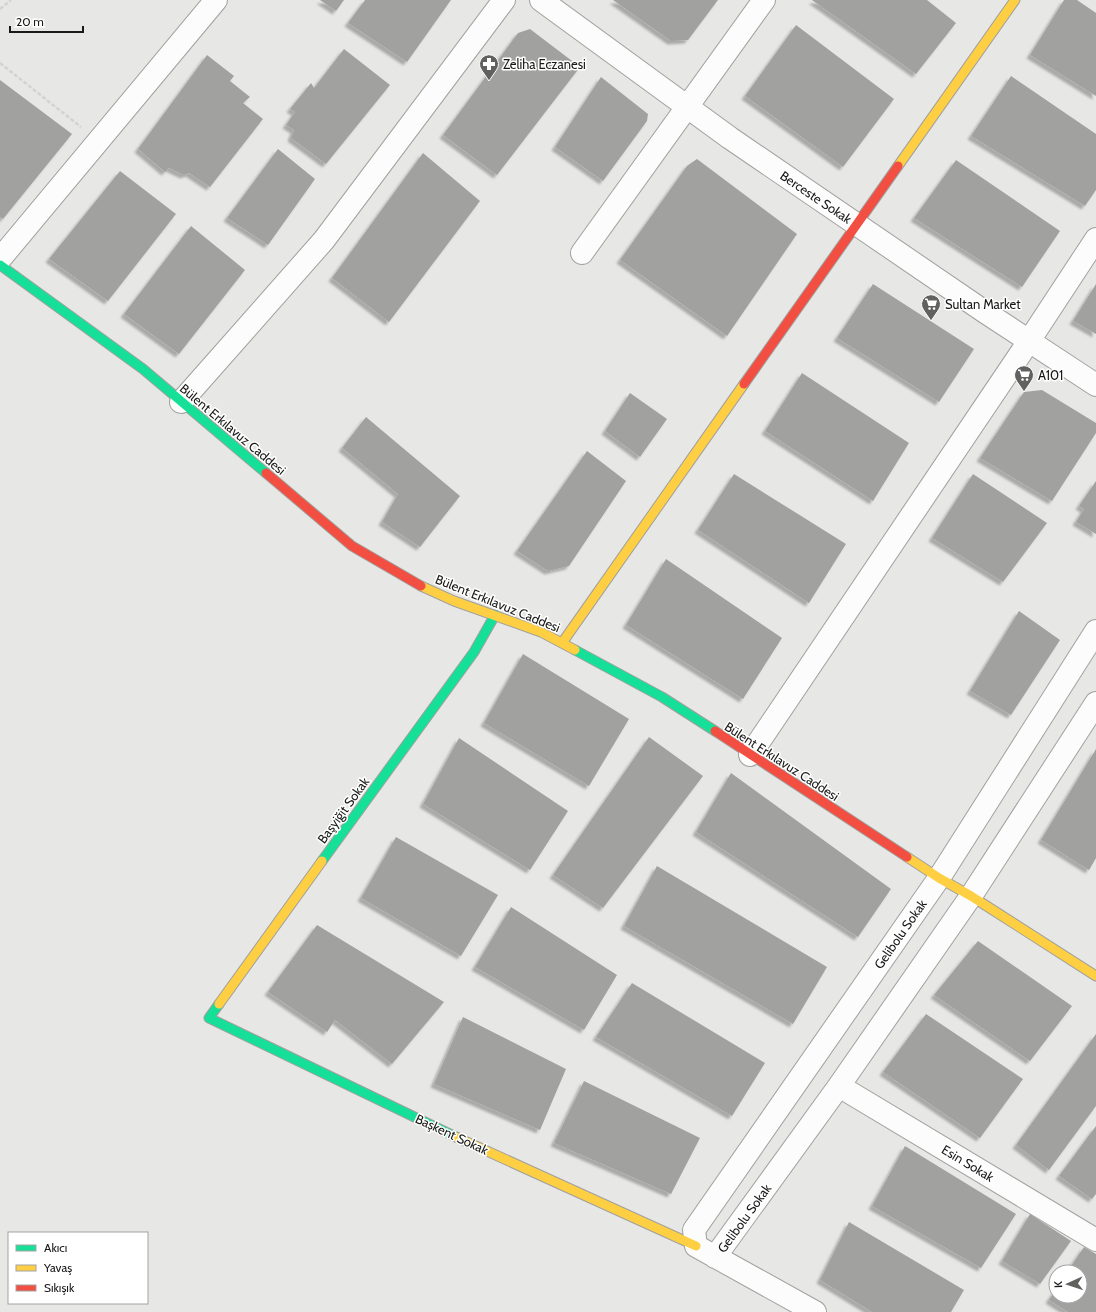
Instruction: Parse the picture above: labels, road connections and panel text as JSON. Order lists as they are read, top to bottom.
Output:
{
  "streets": {
    "street": [
      "Berceste Sokak",
      "Bülent Erkılavuz Caddesi",
      "Başyiğit Sokak",
      "Gelibolu Sokak",
      "Başkent Sokak",
      "Esin Sokak"
    ]
  },
  "crossings": [
    ["Bülent Erkılavuz Caddesi", "Başyiğit Sokak"],
    ["Bülent Erkılavuz Caddesi", "Gelibolu Sokak"],
    ["Başyiğit Sokak", "Başkent Sokak"],
    ["Gelibolu Sokak", "Başkent Sokak"],
    ["Gelibolu Sokak", "Esin Sokak"]
  ],
  "places": {
    "pharmacy": ["Zeliha Eczanesi"],
    "supermarket": ["Sultan Market", "A101"]
  },
  "legend": ["Akıcı", "Yavaş", "Sıkışık"],
  "scale_bar": "20 m",
  "north": "left"
}
